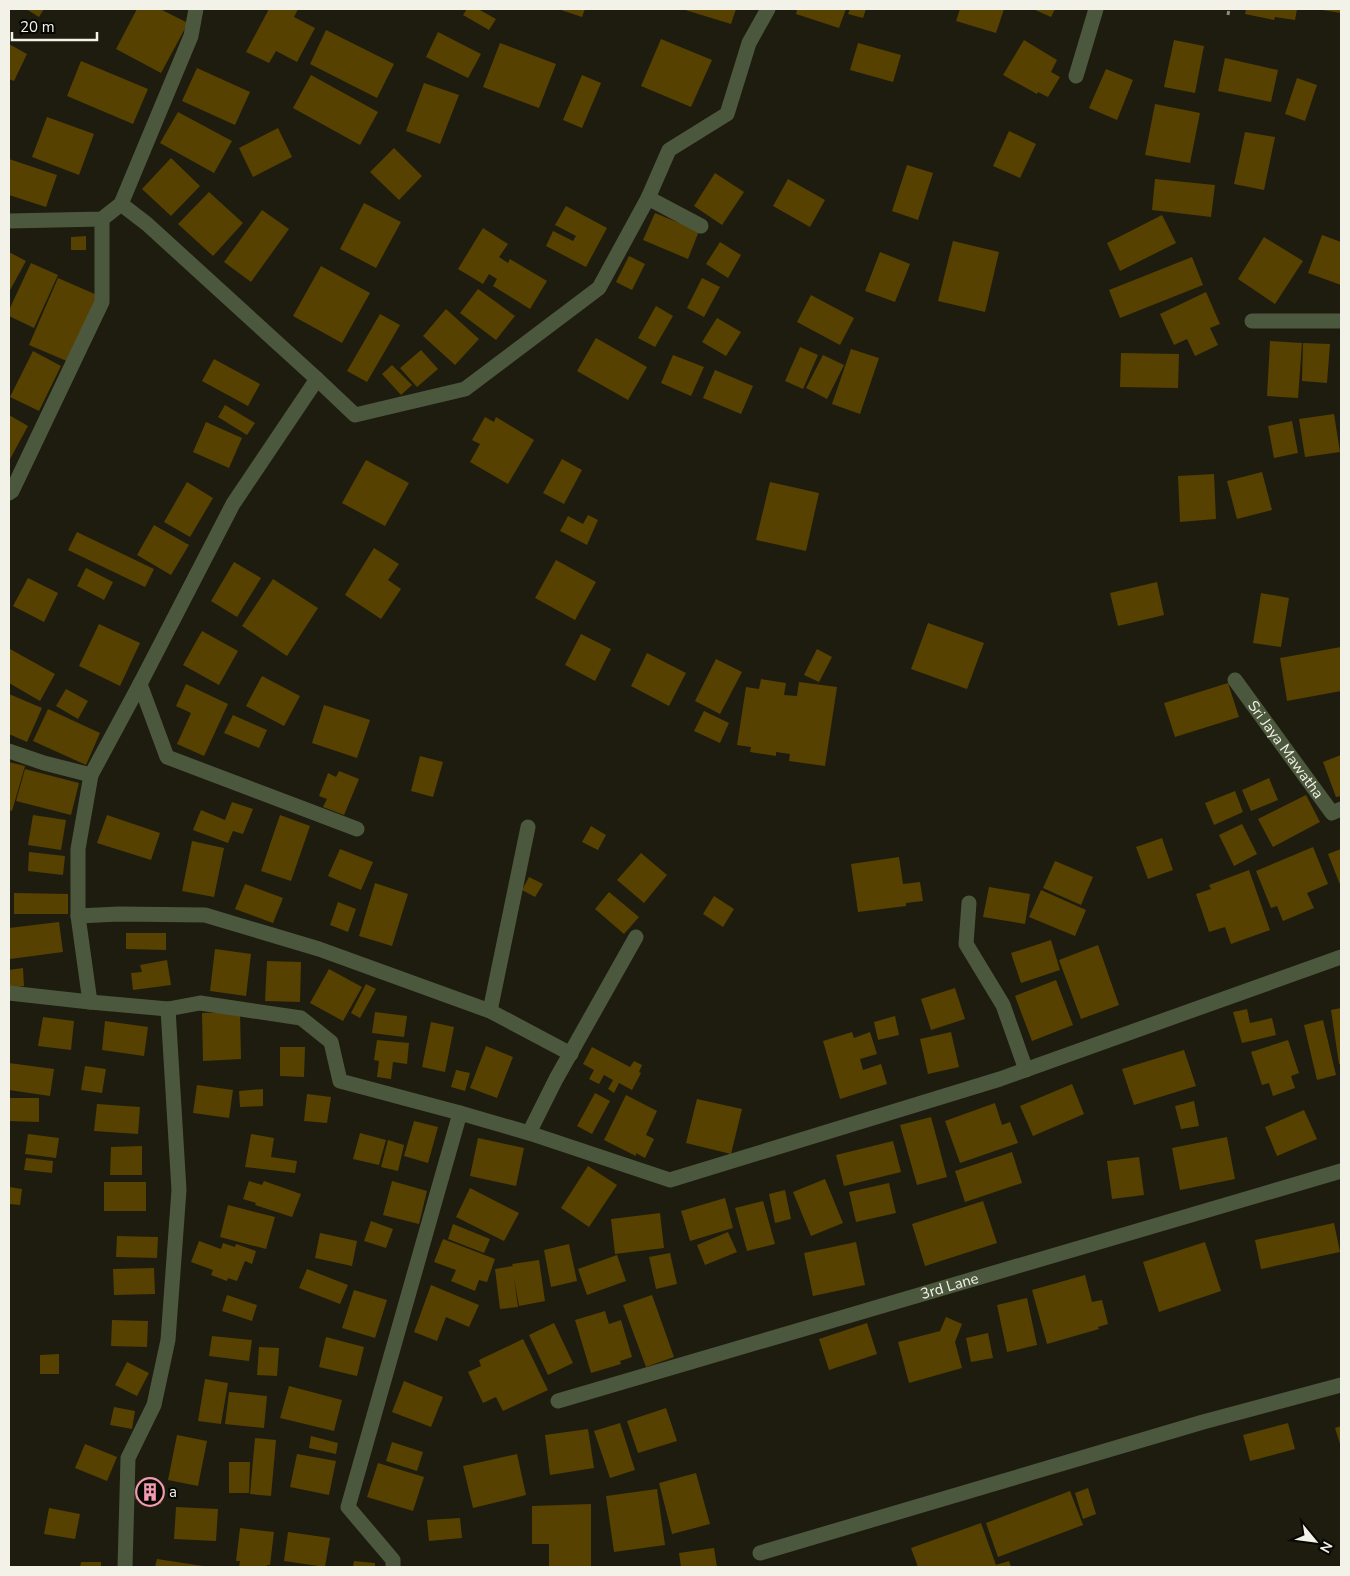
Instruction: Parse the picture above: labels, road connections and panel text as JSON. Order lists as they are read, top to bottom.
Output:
{
  "streets": {
    "street": ["Sri Jaya Mawatha", "3rd Lane"]
  },
  "places": {
    "building": ["a"]
  },
  "scale_bar": "20 m",
  "north": "bottom right"
}
